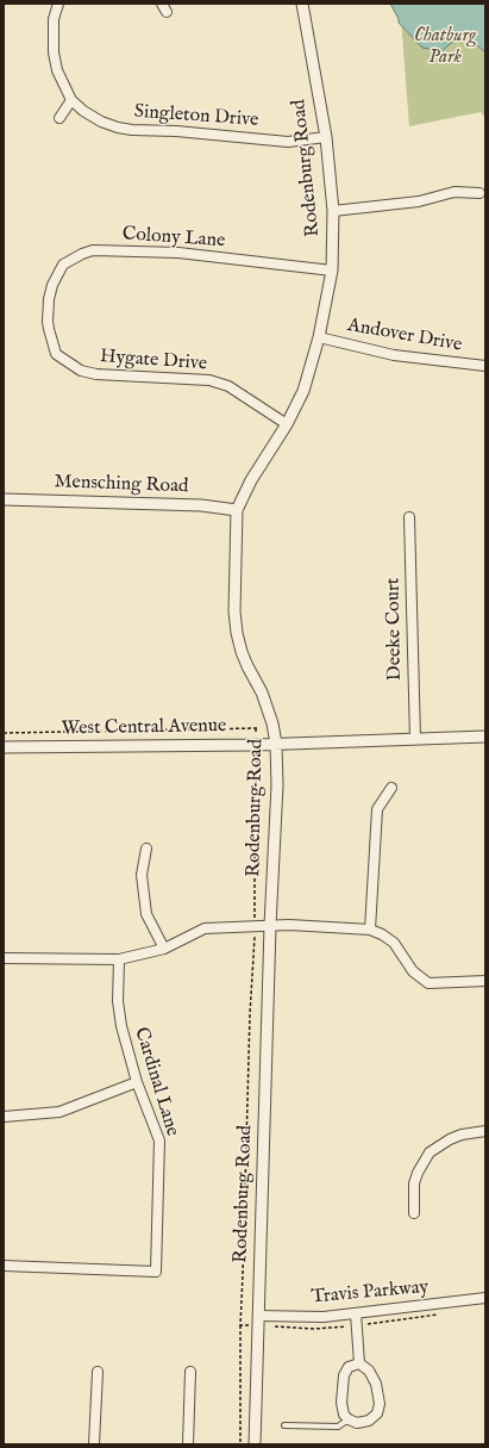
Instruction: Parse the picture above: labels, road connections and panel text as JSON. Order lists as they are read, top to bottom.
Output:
{
  "streets": {
    "street": [
      "Singleton Drive",
      "Rodenburg Road",
      "Colony Lane",
      "Andover Drive",
      "Hygate Drive",
      "Mensching Road",
      "Deeke Court",
      "West Central Avenue",
      "Cardinal Lane",
      "Travis Parkway"
    ]
  },
  "crossings": [
    ["Singleton Drive", "Rodenburg Road"],
    ["Rodenburg Road", "Colony Lane"],
    ["Rodenburg Road", "Andover Drive"],
    ["Rodenburg Road", "Hygate Drive"],
    ["Rodenburg Road", "Mensching Road"],
    ["Rodenburg Road", "West Central Avenue"],
    ["Rodenburg Road", "Travis Parkway"],
    ["Colony Lane", "Hygate Drive"],
    ["Deeke Court", "West Central Avenue"]
  ],
  "parks": ["Chatburg Park"]
}
